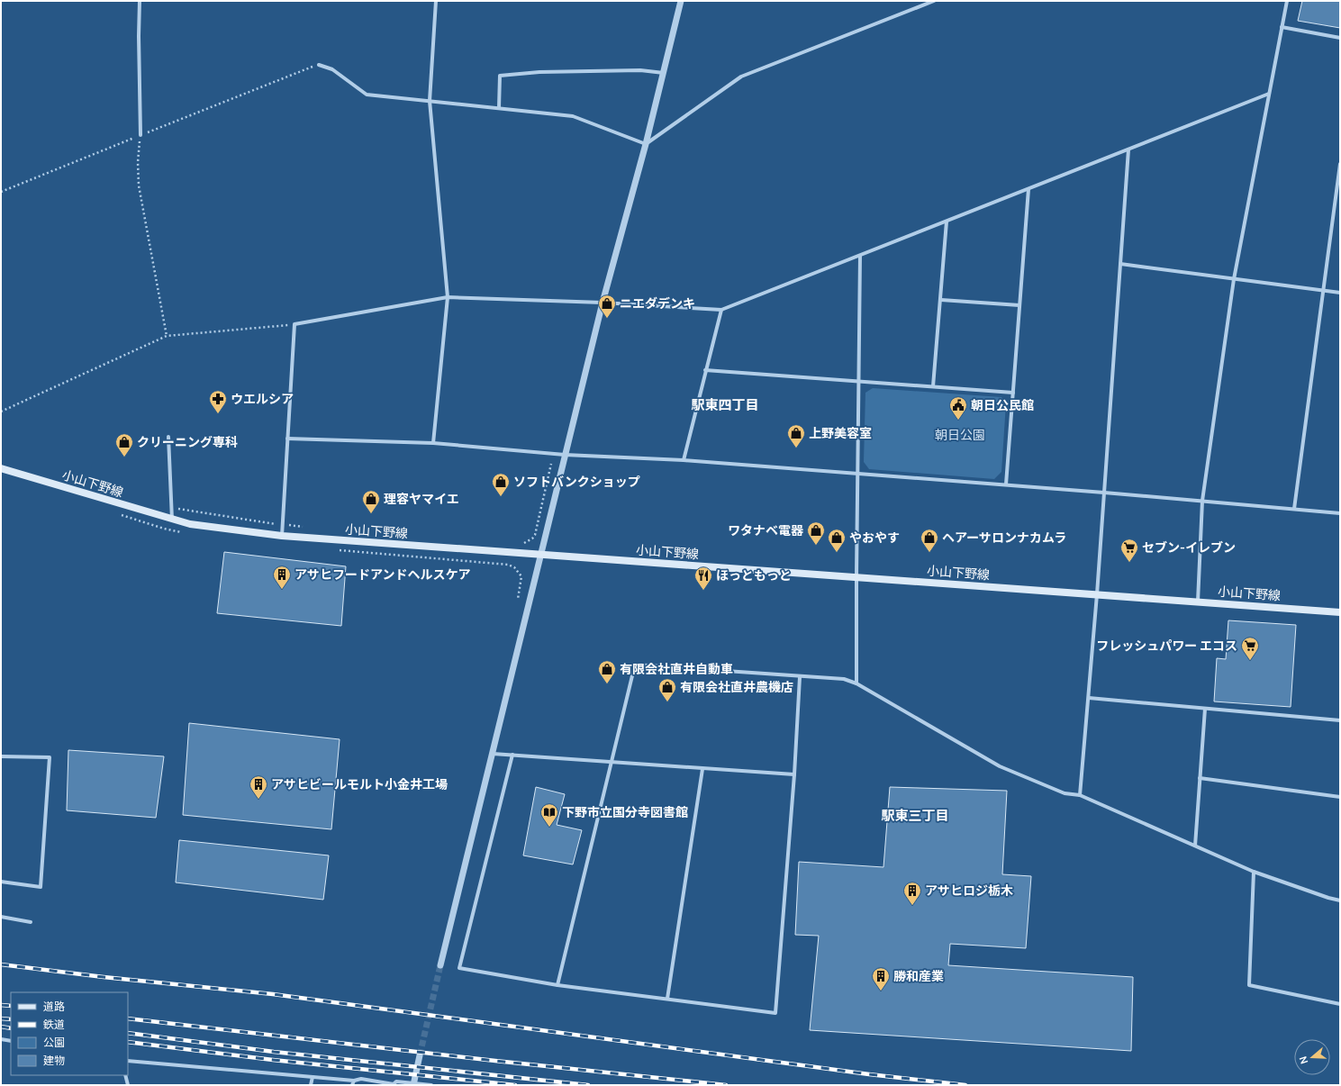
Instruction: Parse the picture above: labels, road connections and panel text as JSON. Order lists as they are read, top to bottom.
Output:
{
  "streets": {
    "main road": ["小山下野線"]
  },
  "districts": ["駅東四丁目", "駅東三丁目"],
  "parks": ["朝日公園"],
  "places": {
    "shop": [
      "ニエダデンキ",
      "上野美容室",
      "クリーニング専科",
      "ソフトバンクショップ",
      "理容ヤマイエ",
      "ワタナベ電器",
      "やおやす",
      "ヘアーサロンナカムラ",
      "有限会社直井自動車",
      "有限会社直井農機店"
    ],
    "pharmacy": ["ウエルシア"],
    "public building": ["朝日公民館"],
    "supermarket": ["セブン-イレブン", "フレッシュパワー エコス"],
    "building": [
      "アサヒフードアンドヘルスケア",
      "アサヒビールモルト小金井工場",
      "アサヒロジ栃木",
      "勝和産業"
    ],
    "restaurant": ["ほっともっと"],
    "library": ["下野市立国分寺図書館"]
  },
  "legend": [
    "道路",
    "鉄道",
    "公園",
    "建物"
  ],
  "north": "left"
}
